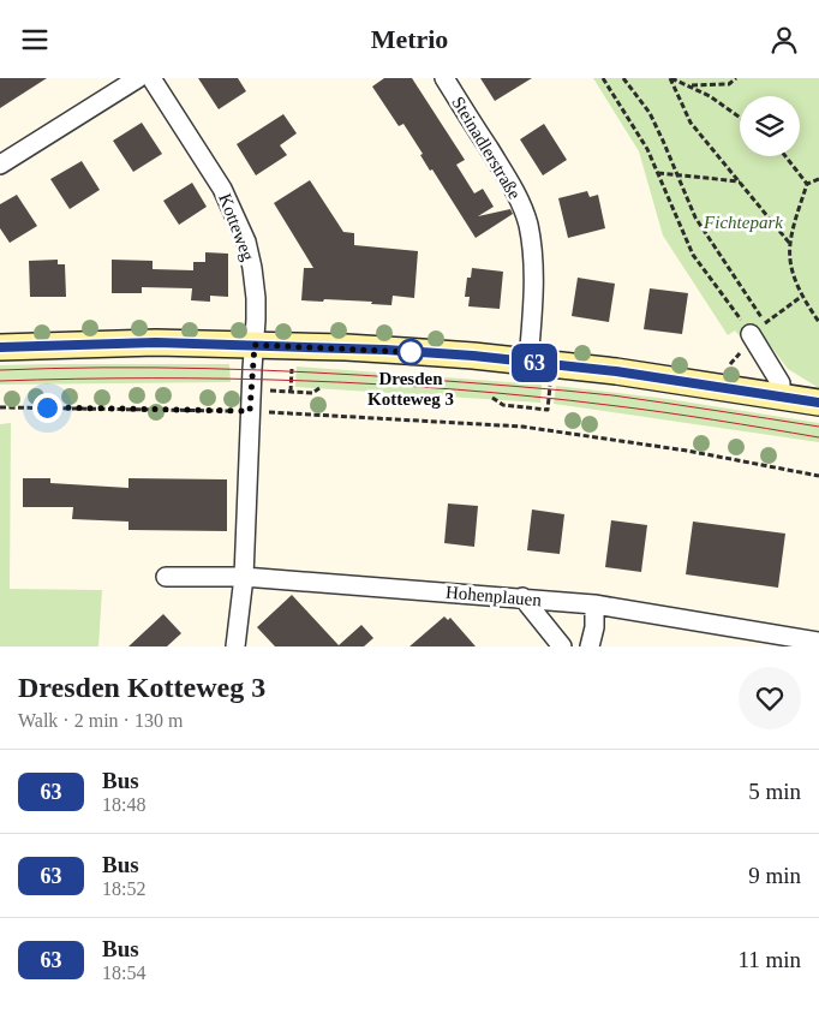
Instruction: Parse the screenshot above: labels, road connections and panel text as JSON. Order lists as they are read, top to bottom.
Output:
{
  "streets": {
    "street": ["Steinadlerstraße", "Kotteweg", "Hohenplauen"]
  },
  "crossings": [
    ["Kotteweg", "Hohenplauen"]
  ],
  "parks": ["Fichtepark"],
  "places": ["Dresden Kotteweg 3"],
  "lines": ["bus line 63"],
  "page": {
    "header": "Metrio",
    "on_map": "63",
    "heading": ["Dresden Kotteweg 3", "Walk · 2 min · 130 m"],
    "list": [
      {
        "mark": "63",
        "name": "Bus",
        "note": "18:48",
        "value": "5 min"
      },
      {
        "mark": "63",
        "name": "Bus",
        "note": "18:52",
        "value": "9 min"
      },
      {
        "mark": "63",
        "name": "Bus",
        "note": "18:54",
        "value": "11 min"
      }
    ]
  }
}
